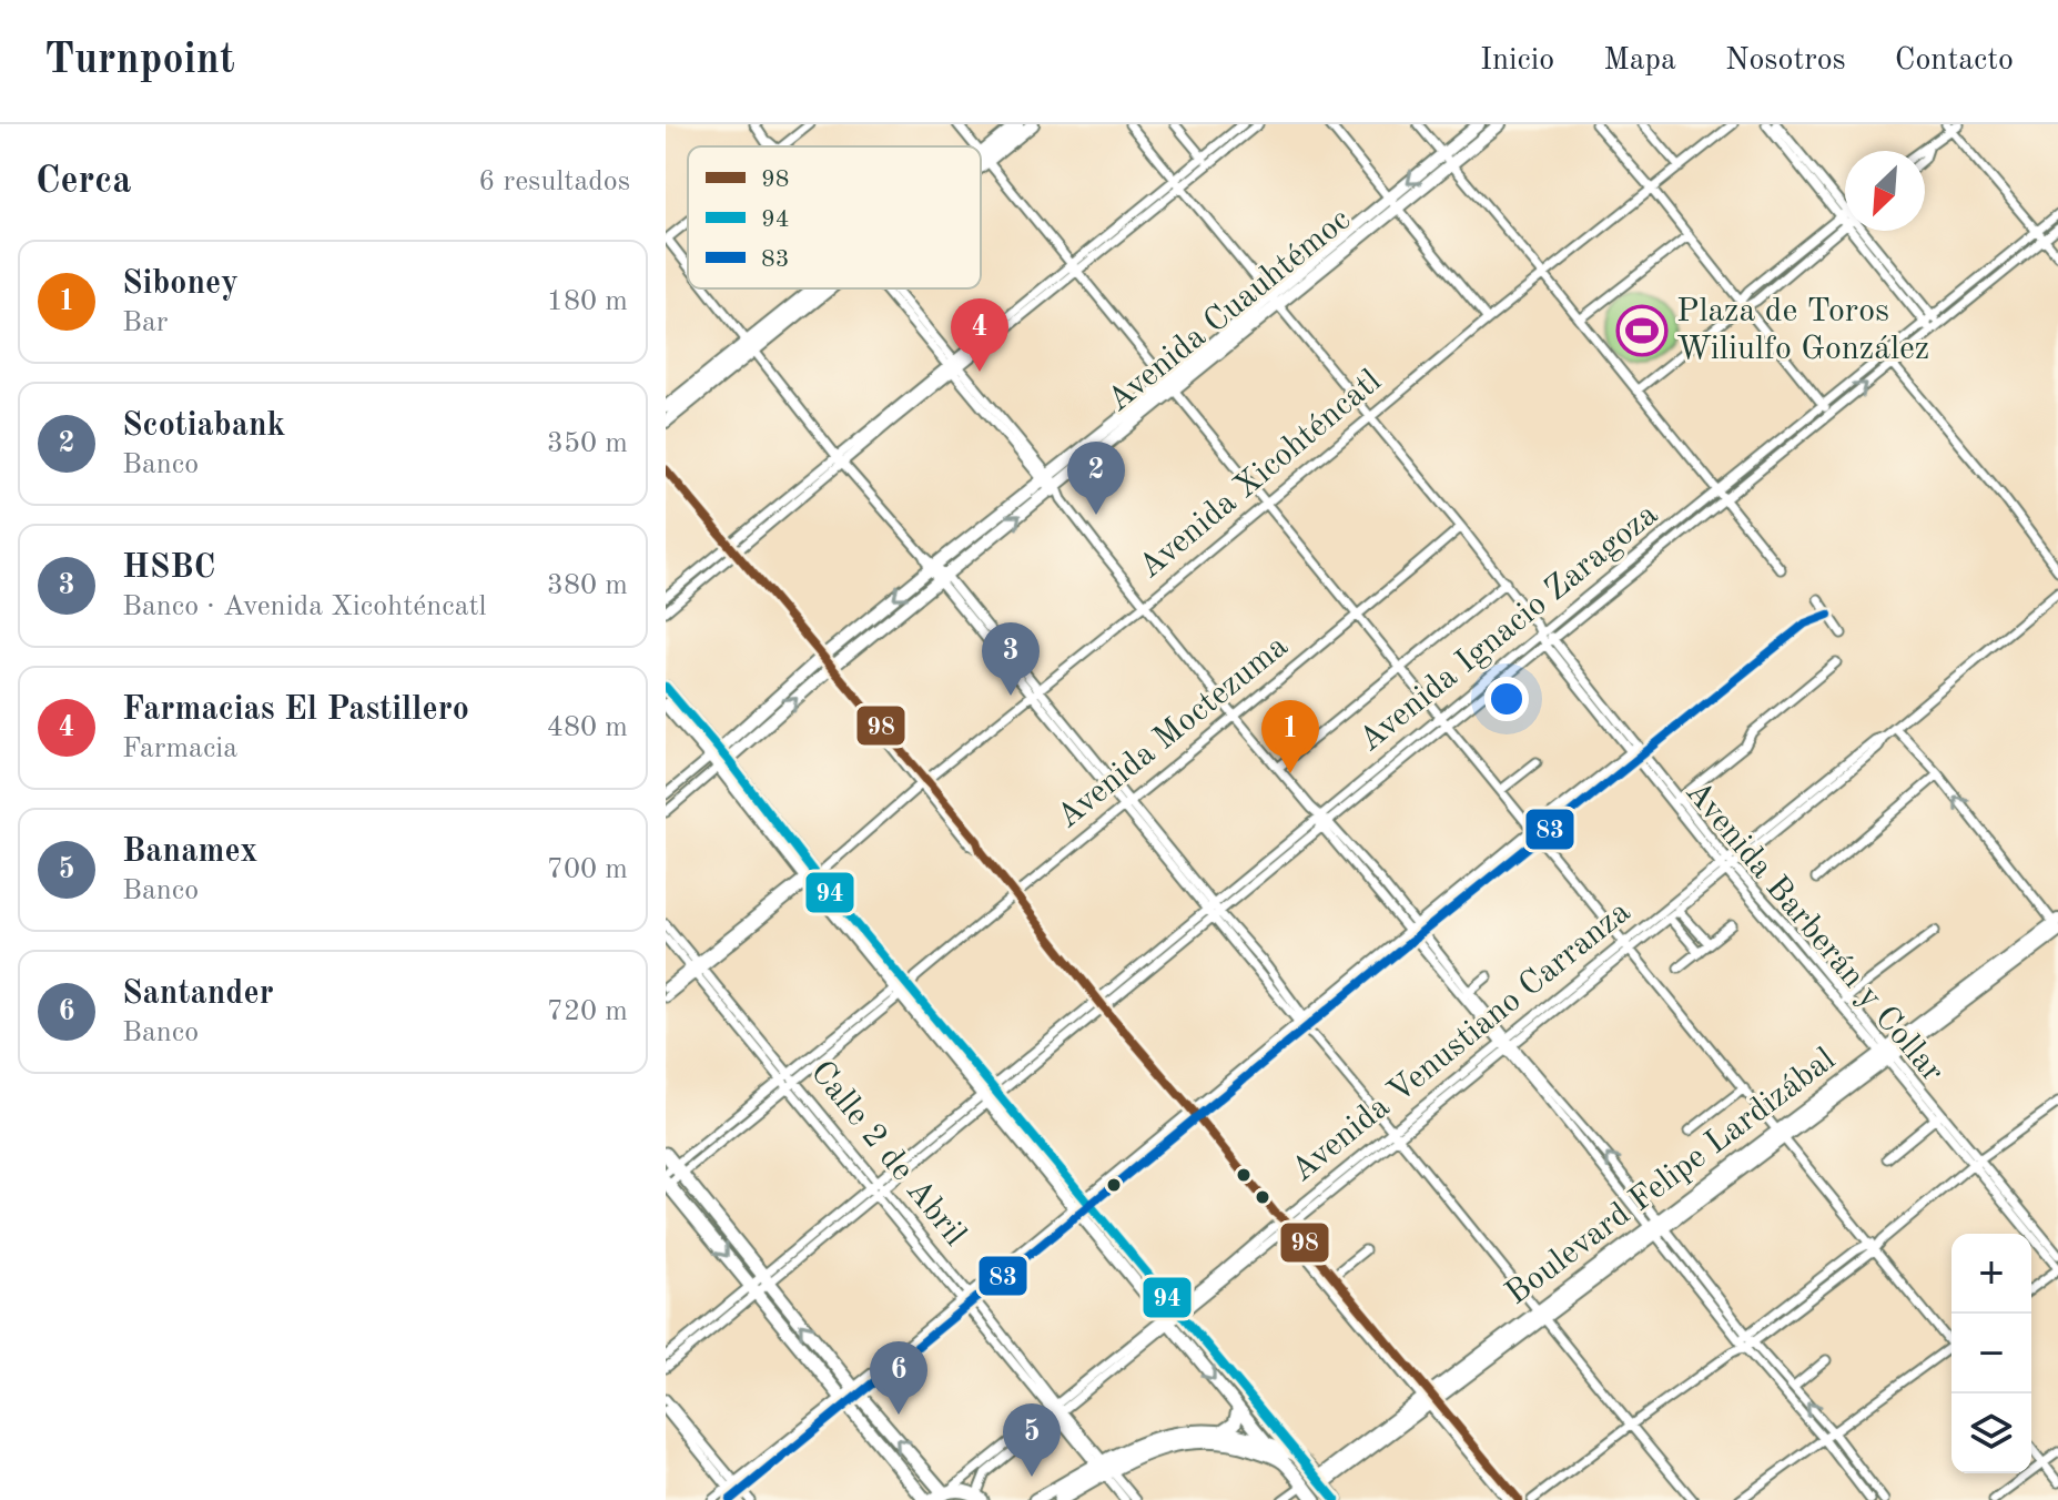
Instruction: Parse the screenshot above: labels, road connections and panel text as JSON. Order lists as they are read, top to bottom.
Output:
{
  "streets": {
    "main road": ["Avenida Cuauhtémoc", "Boulevard Felipe Lardizábal"],
    "street": [
      "Avenida Xicohténcatl",
      "Avenida Ignacio Zaragoza",
      "Avenida Moctezuma",
      "Avenida Barberán y Collar",
      "Avenida Venustiano Carranza",
      "Calle 2 de Abril"
    ]
  },
  "crossings": [
    ["Avenida Cuauhtémoc", "Avenida Barberán y Collar"],
    ["Avenida Xicohténcatl", "Avenida Barberán y Collar"],
    ["Avenida Xicohténcatl", "Calle 2 de Abril"],
    ["Avenida Ignacio Zaragoza", "Avenida Barberán y Collar"],
    ["Avenida Ignacio Zaragoza", "Calle 2 de Abril"],
    ["Avenida Moctezuma", "Avenida Barberán y Collar"],
    ["Avenida Moctezuma", "Calle 2 de Abril"],
    ["Avenida Barberán y Collar", "Avenida Venustiano Carranza"],
    ["Avenida Barberán y Collar", "Boulevard Felipe Lardizábal"],
    ["Avenida Venustiano Carranza", "Calle 2 de Abril"]
  ],
  "places": {
    "sports": ["Plaza de Toros Wiliulfo González"]
  },
  "lines": ["transit line 98", "transit line 83", "transit line 94"],
  "legend": ["98", "94", "83"],
  "north": "bottom left",
  "page": {
    "header": "Turnpoint",
    "nav": [
      "Inicio",
      "Mapa",
      "Nosotros",
      "Contacto"
    ],
    "heading": ["Cerca", "6 resultados"],
    "list": [
      {
        "mark": "1",
        "name": "Siboney",
        "note": "Bar",
        "value": "180 m"
      },
      {
        "mark": "2",
        "name": "Scotiabank",
        "note": "Banco",
        "value": "350 m"
      },
      {
        "mark": "3",
        "name": "HSBC",
        "note": "Banco · Avenida Xicohténcatl",
        "value": "380 m"
      },
      {
        "mark": "4",
        "name": "Farmacias El Pastillero",
        "note": "Farmacia",
        "value": "480 m"
      },
      {
        "mark": "5",
        "name": "Banamex",
        "note": "Banco",
        "value": "700 m"
      },
      {
        "mark": "6",
        "name": "Santander",
        "note": "Banco",
        "value": "720 m"
      }
    ],
    "pins": [
      "4",
      "2",
      "3",
      "1",
      "6",
      "5"
    ],
    "map_buttons": ["+", "−"]
  }
}
